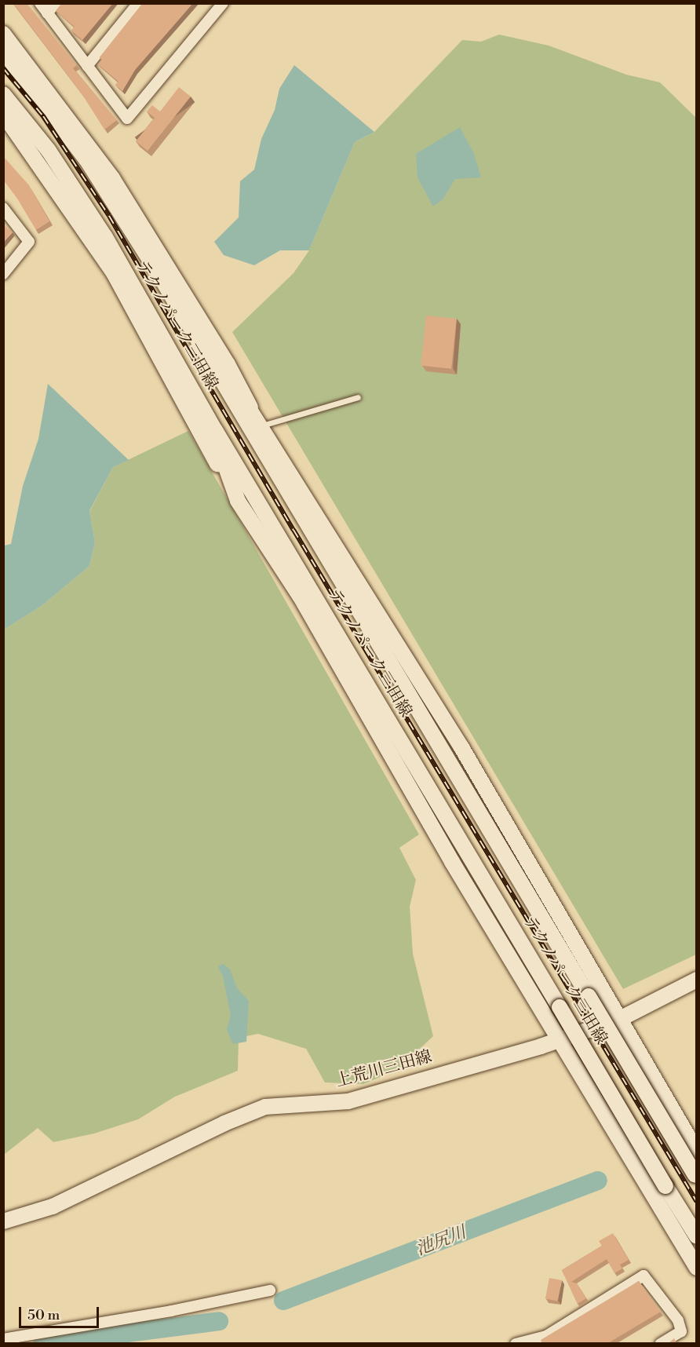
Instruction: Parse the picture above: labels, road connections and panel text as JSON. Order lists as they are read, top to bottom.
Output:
{
  "streets": {
    "main road": ["テクノパーク三田線", "上荒川三田線"]
  },
  "water": ["池尻川"],
  "scale_bar": "50 m"
}
